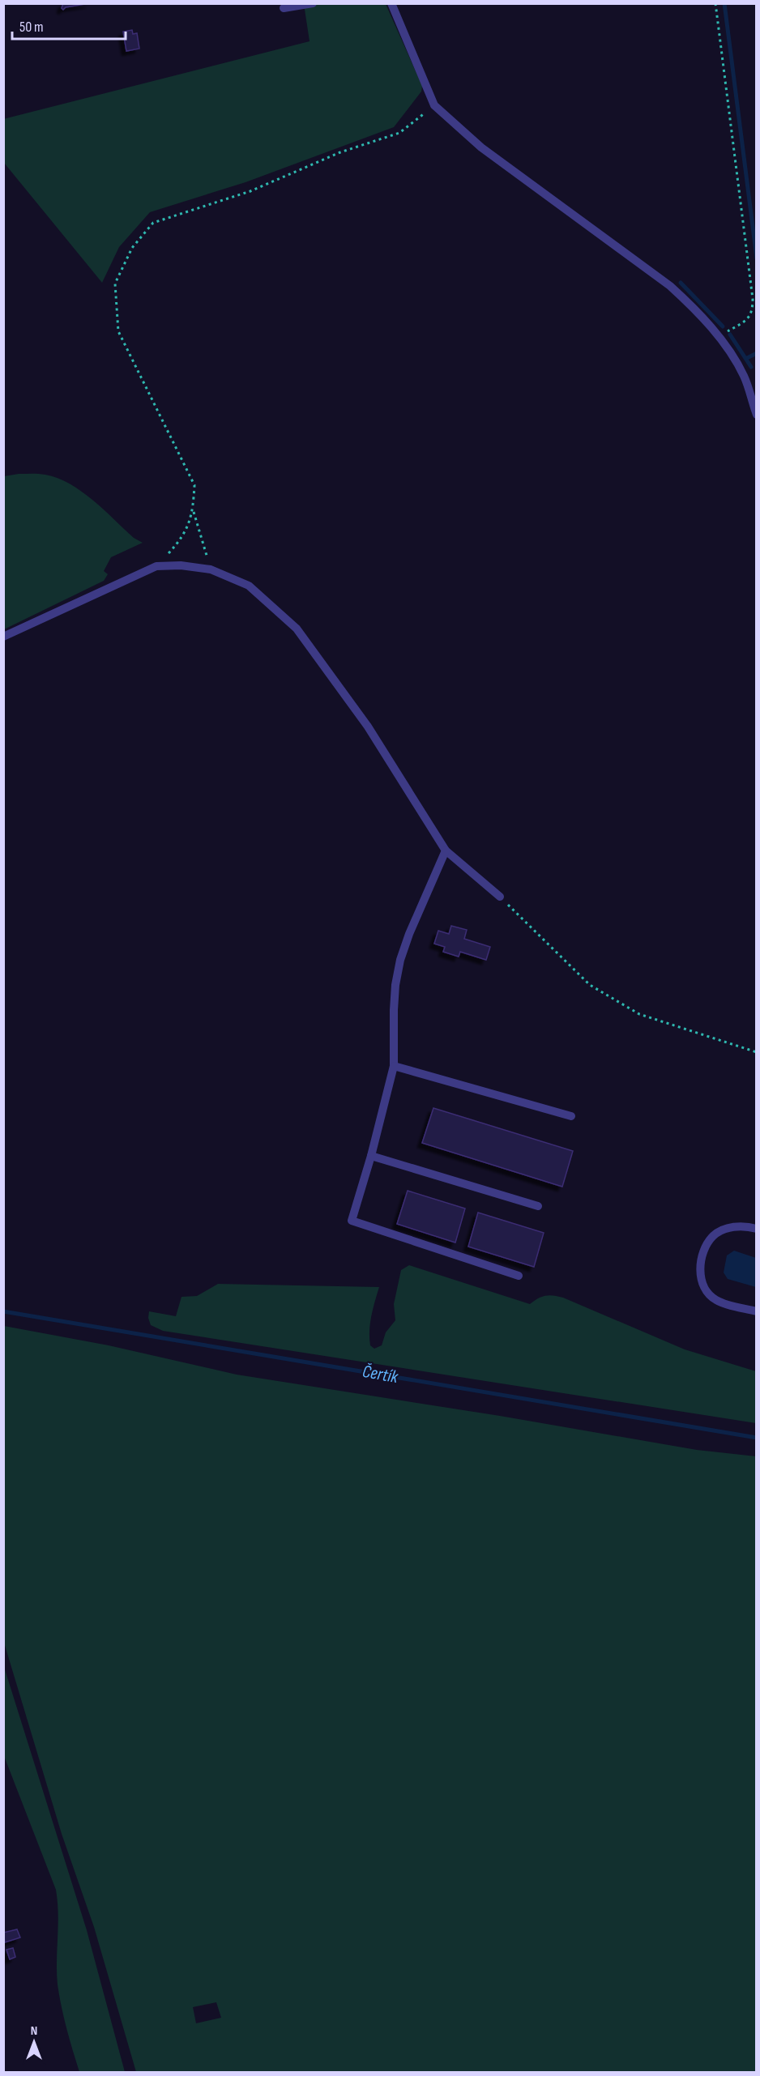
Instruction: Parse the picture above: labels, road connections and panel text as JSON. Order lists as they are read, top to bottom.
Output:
{
  "water": ["Čertík"],
  "scale_bar": "50 m",
  "north": "top"
}
